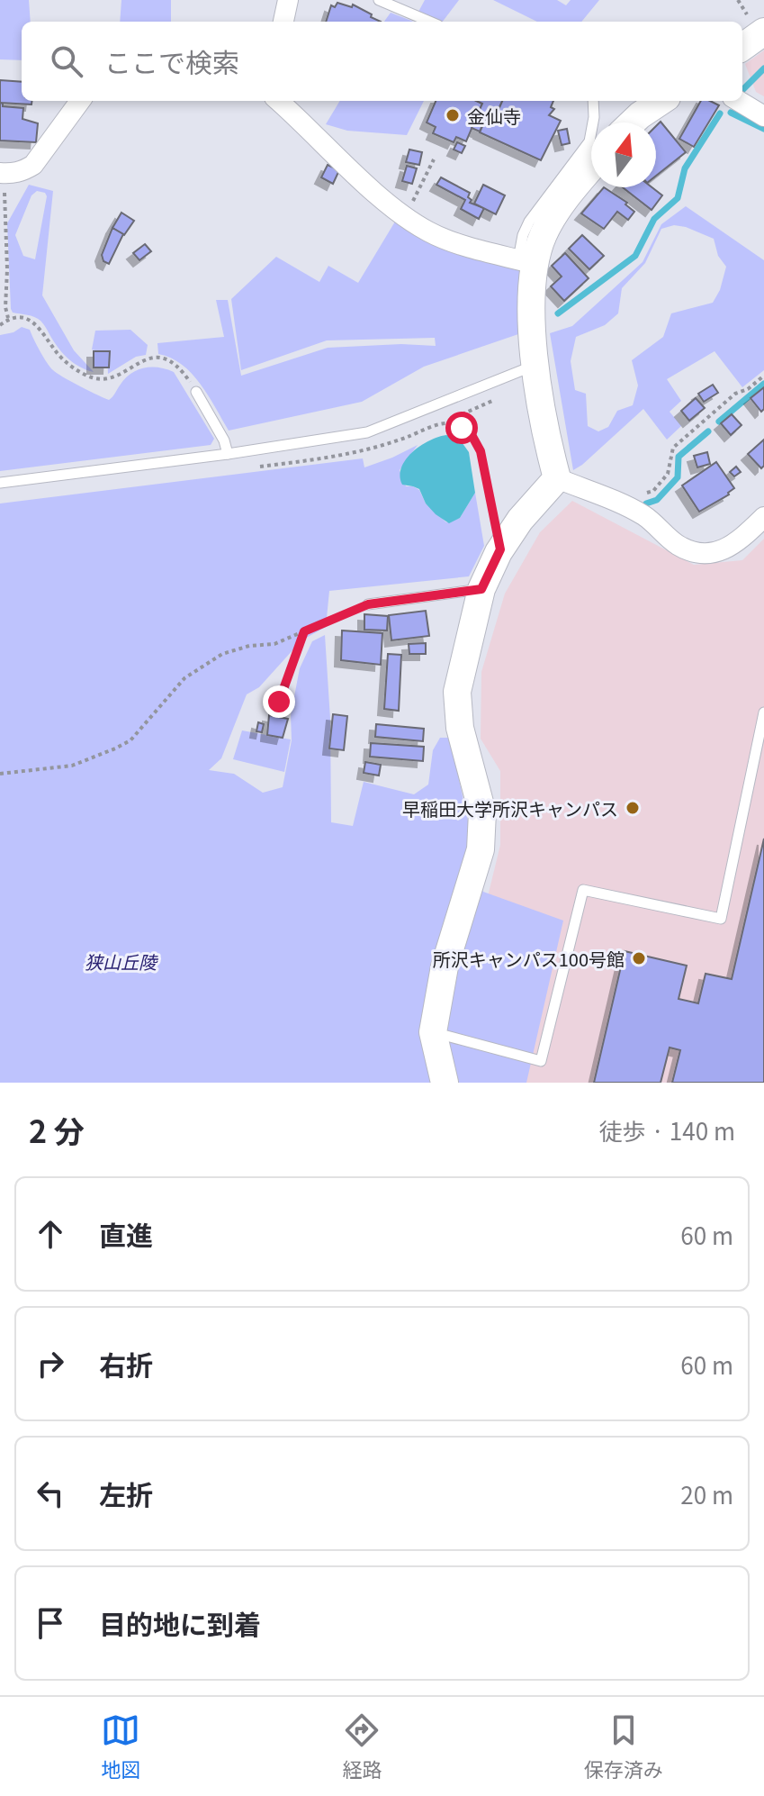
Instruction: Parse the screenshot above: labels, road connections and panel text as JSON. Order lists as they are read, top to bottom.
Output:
{
  "parks": ["狭山丘陵"],
  "places": ["金仙寺", "早稲田大学所沢キャンパス", "所沢キャンパス100号館"],
  "north": "top",
  "page": {
    "search": "ここで検索",
    "heading": ["2 分", "徒歩 · 140 m"],
    "list": [
      ["直進", "60 m"],
      ["右折", "60 m"],
      ["左折", "20 m"],
      "目的地に到着"
    ],
    "nav": ["地図", "経路", "保存済み"]
  }
}
